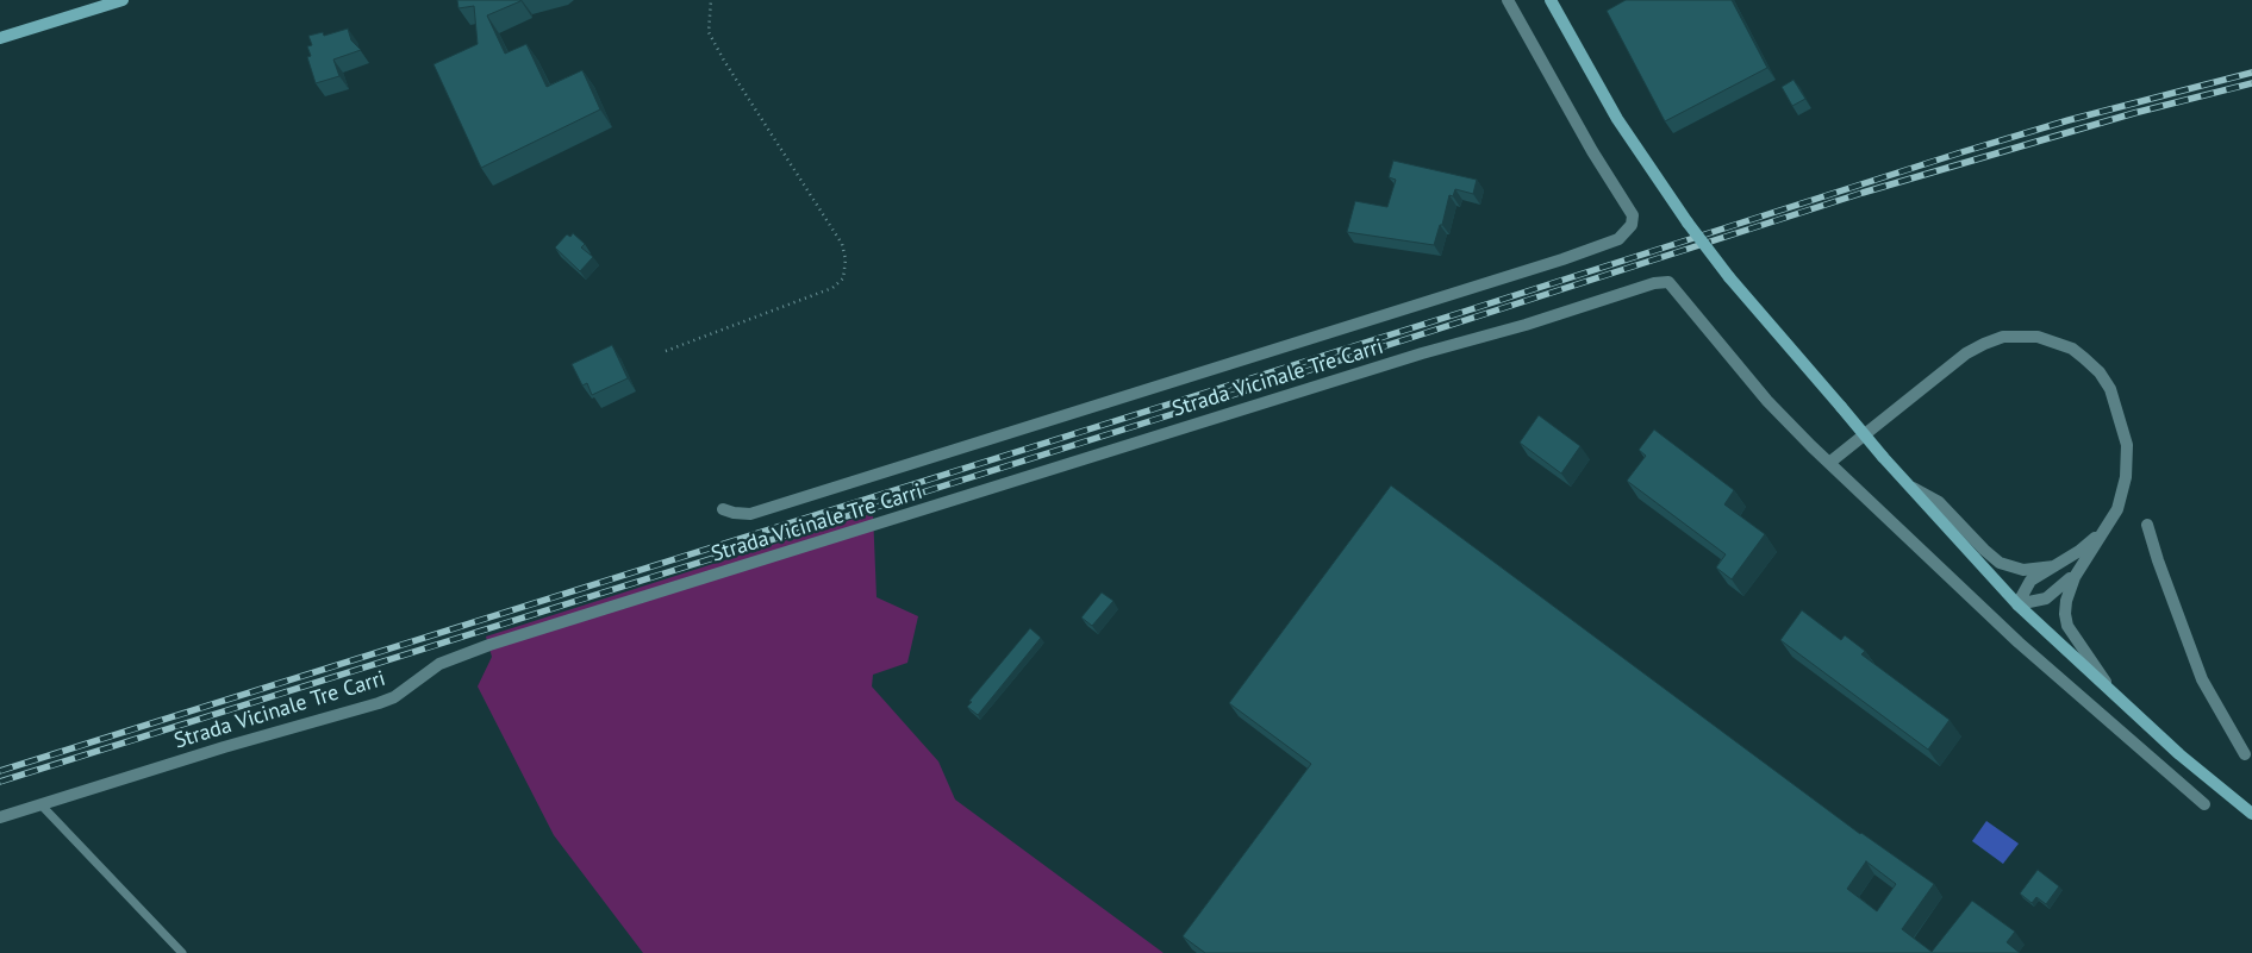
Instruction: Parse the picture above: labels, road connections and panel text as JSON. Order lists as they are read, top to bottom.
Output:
{
  "streets": {
    "street": ["Strada Vicinale Tre Carri"]
  }
}
